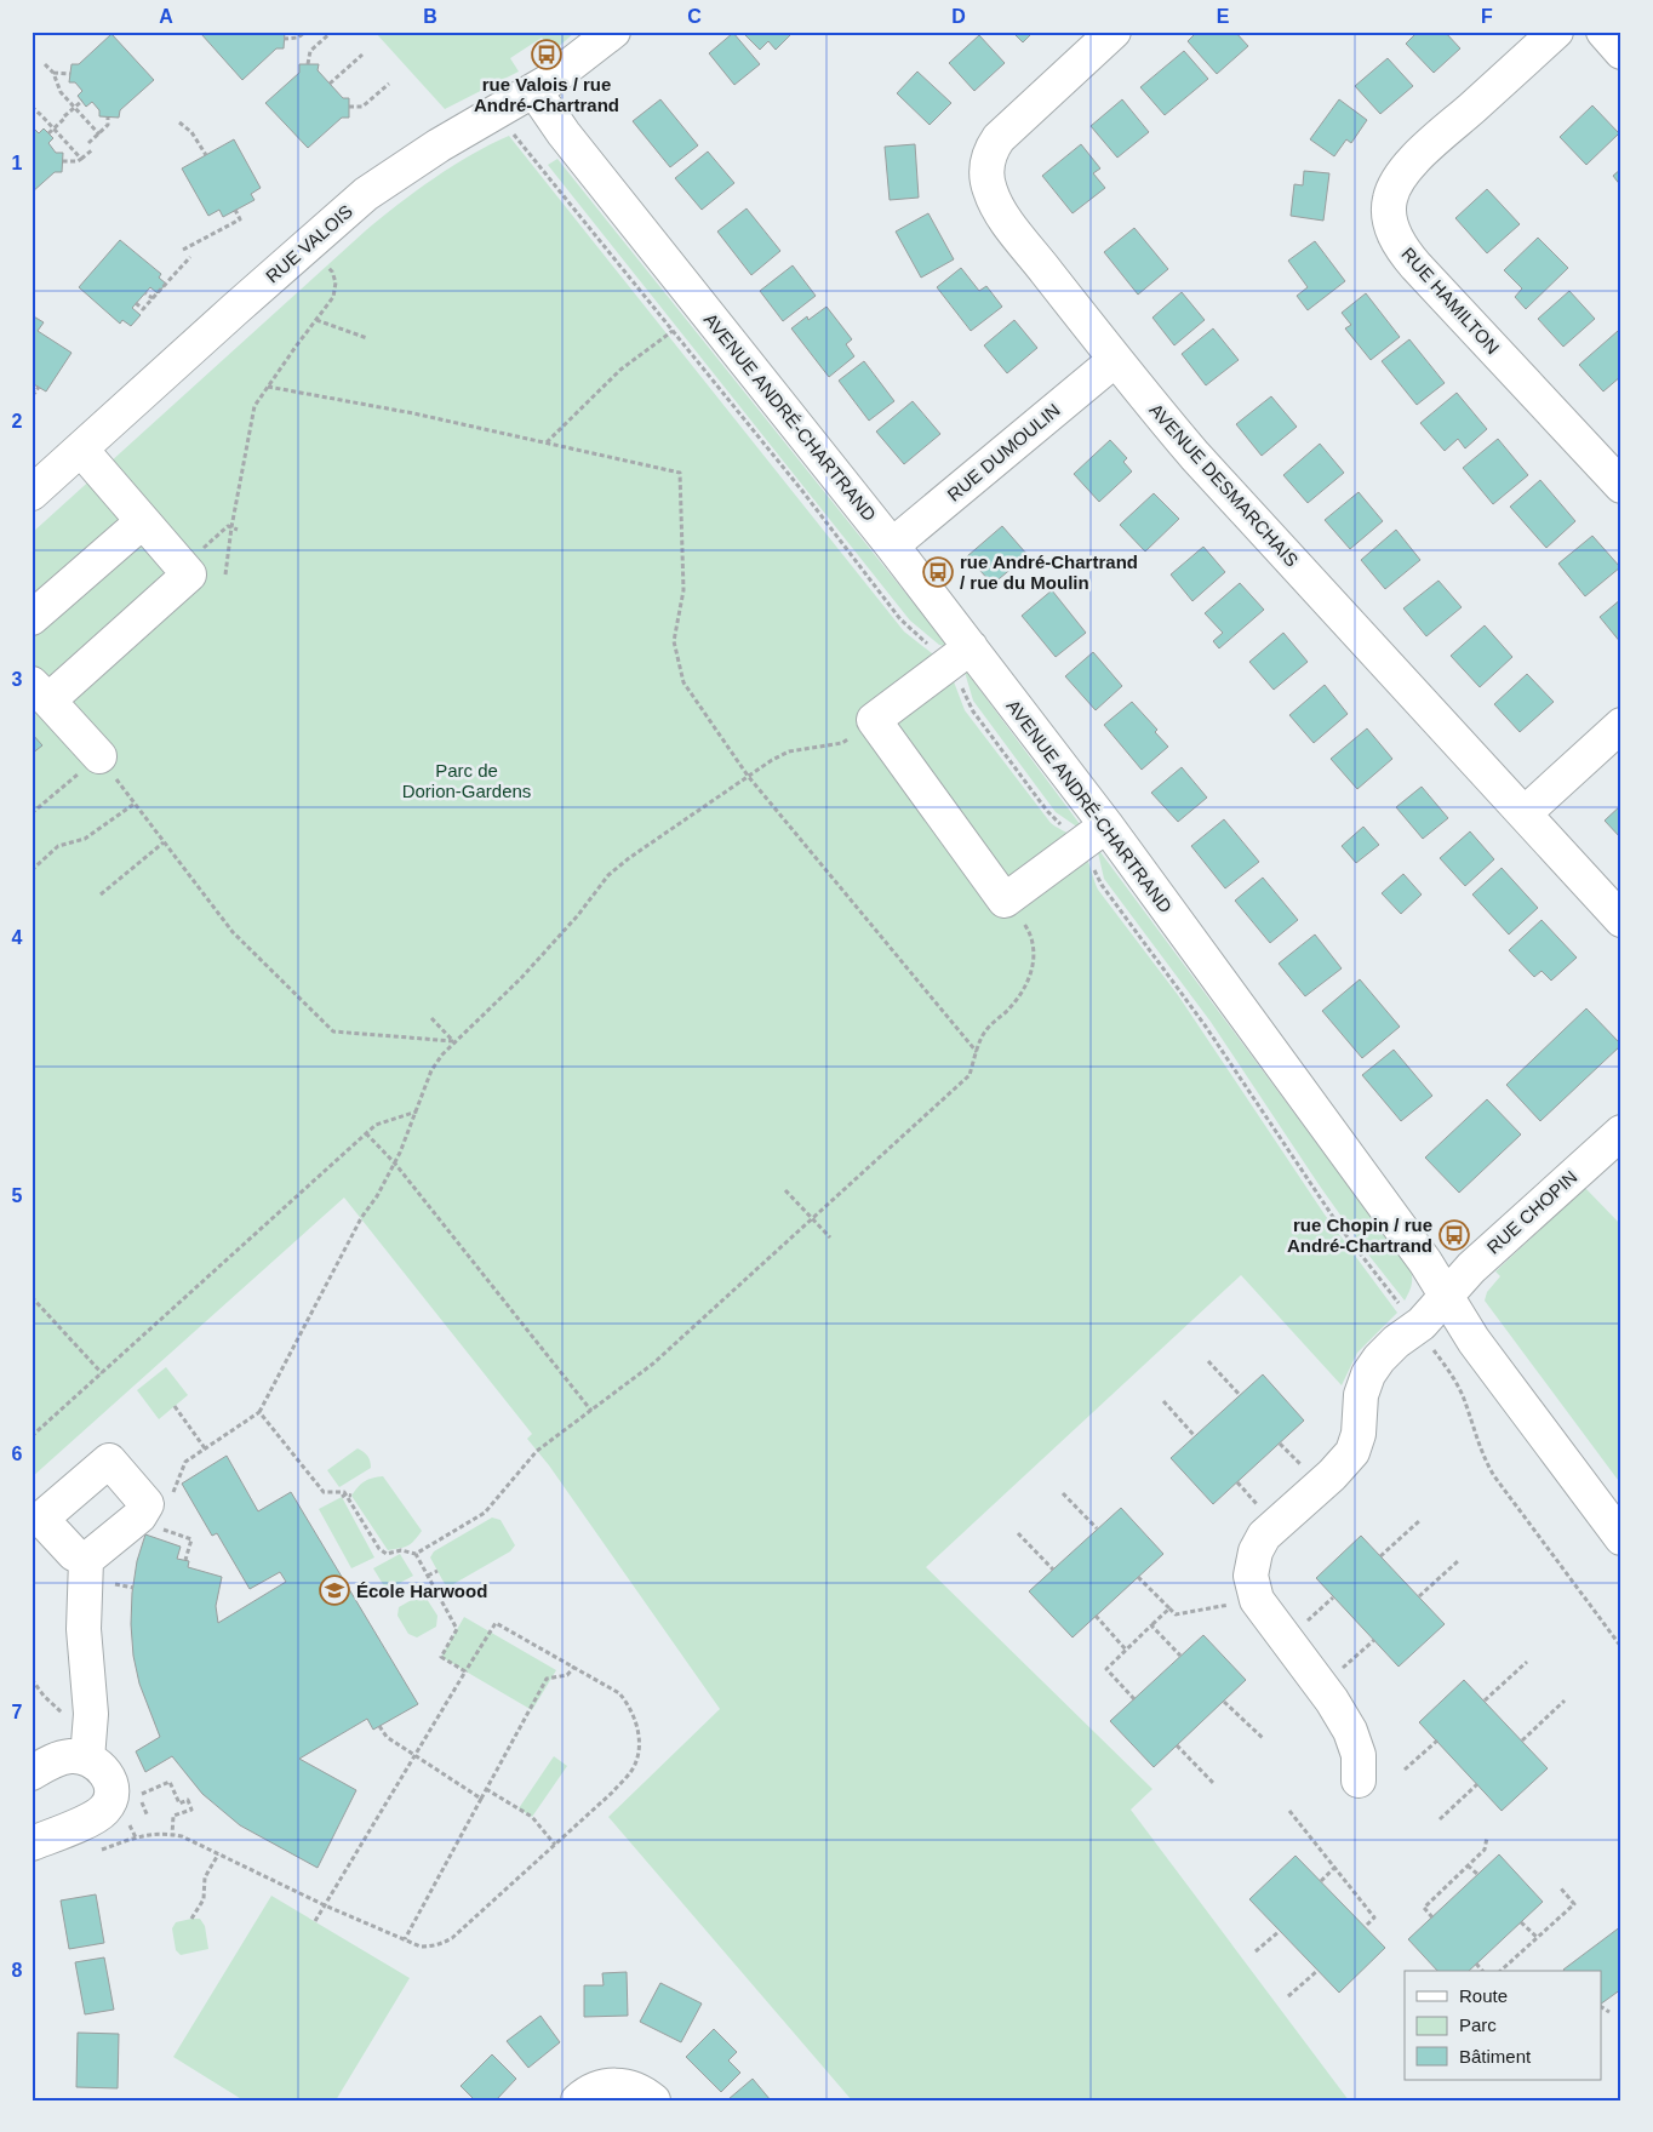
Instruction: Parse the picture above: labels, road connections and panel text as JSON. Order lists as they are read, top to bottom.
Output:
{
  "streets": {
    "street": [
      "RUE VALOIS",
      "RUE HAMILTON",
      "AVENUE ANDRÉ-CHARTRAND",
      "RUE DUMOULIN",
      "AVENUE DESMARCHAIS",
      "RUE CHOPIN"
    ]
  },
  "crossings": [
    ["RUE VALOIS", "AVENUE ANDRÉ-CHARTRAND"],
    ["AVENUE ANDRÉ-CHARTRAND", "RUE DUMOULIN"],
    ["AVENUE ANDRÉ-CHARTRAND", "RUE CHOPIN"],
    ["RUE DUMOULIN", "AVENUE DESMARCHAIS"]
  ],
  "parks": ["Parc de Dorion-Gardens"],
  "places": {
    "bus stop": ["rue Valois / rue André-Chartrand", "rue André-Chartrand / rue du Moulin", "rue Chopin / rue André-Chartrand"],
    "school or university": ["École Harwood"]
  },
  "legend": ["Route", "Parc", "Bâtiment"],
  "grid": {
    "columns": [
      "A",
      "B",
      "C",
      "D",
      "E",
      "F"
    ],
    "rows": [
      "1",
      "2",
      "3",
      "4",
      "5",
      "6",
      "7",
      "8"
    ]
  }
}
